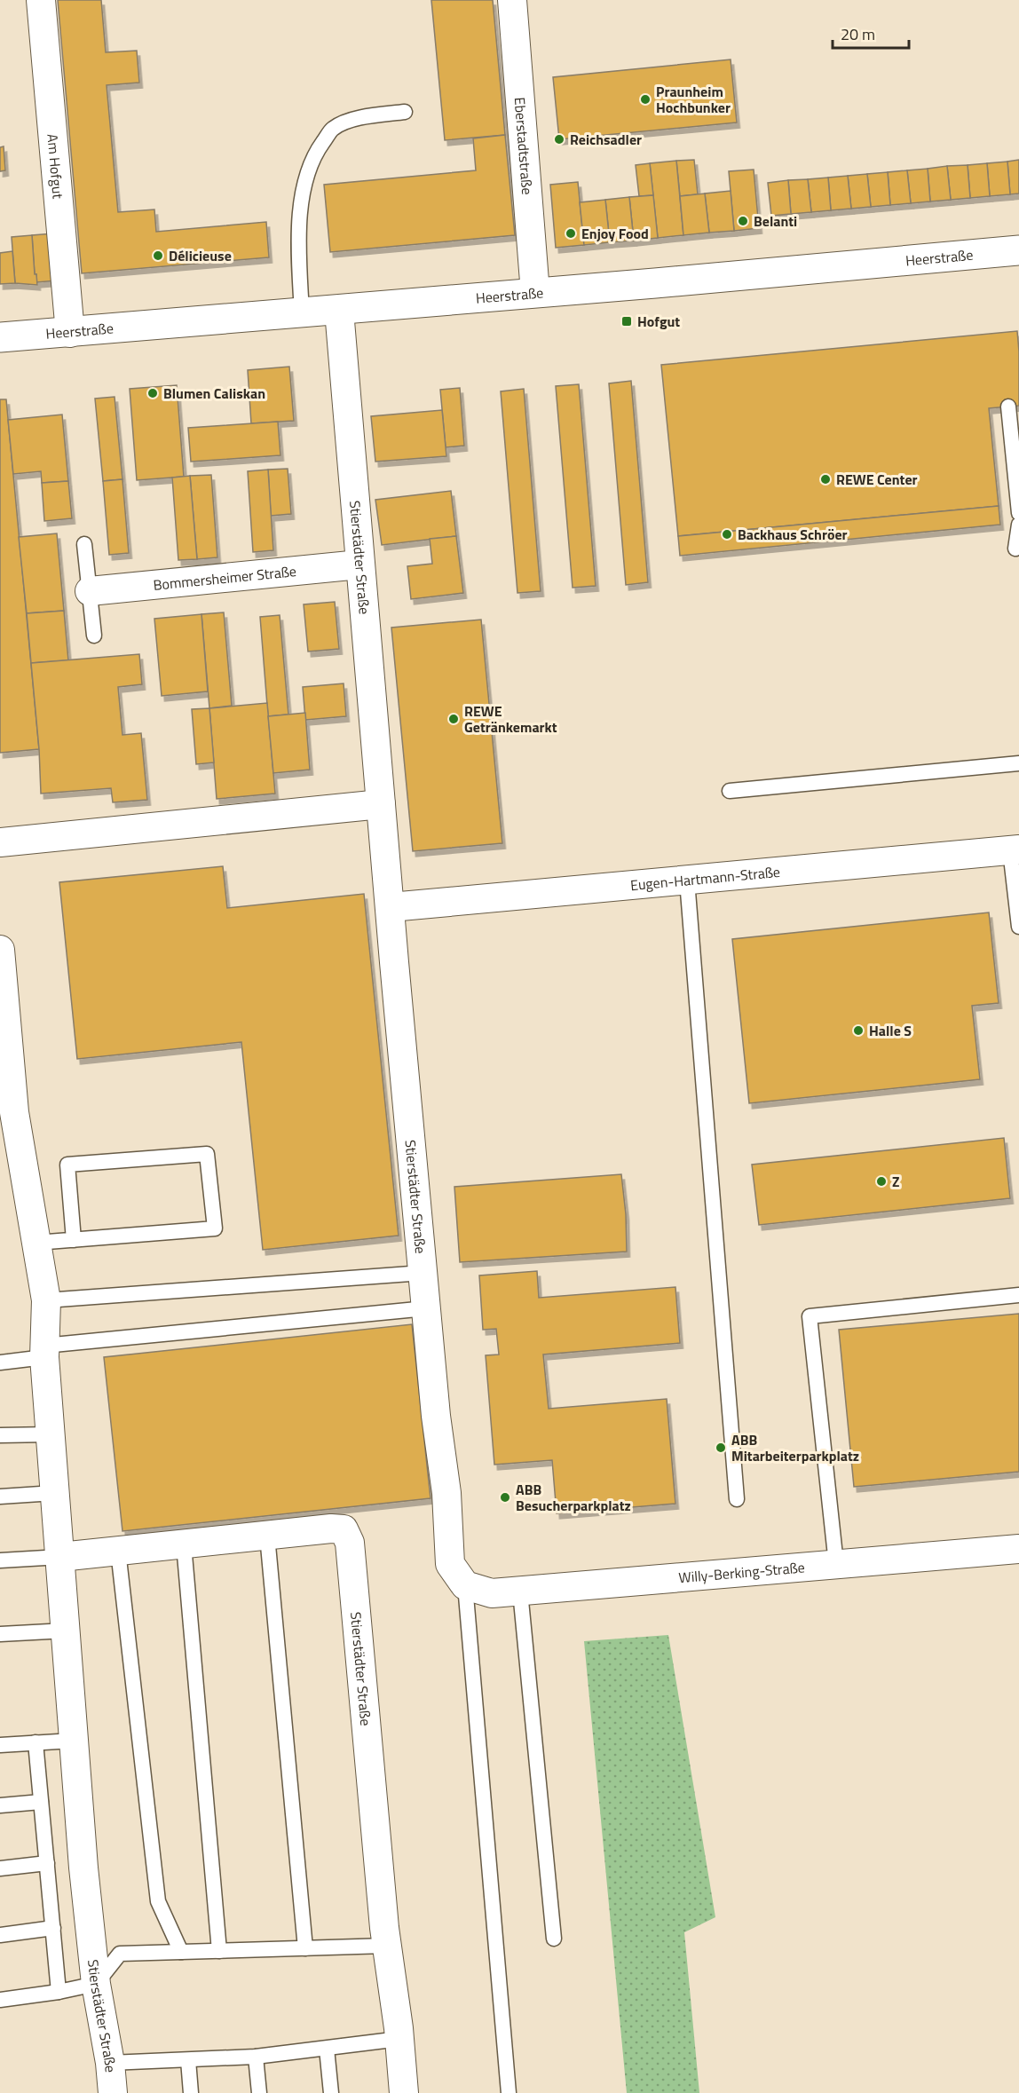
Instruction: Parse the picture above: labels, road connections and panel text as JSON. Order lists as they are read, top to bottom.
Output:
{
  "streets": {
    "main road": ["Heerstraße"],
    "street": [
      "Eberstadtstraße",
      "Am Hofgut",
      "Stierstädter Straße",
      "Bommersheimer Straße",
      "Eugen-Hartmann-Straße",
      "Willy-Berking-Straße"
    ]
  },
  "crossings": [
    ["Eberstadtstraße", "Heerstraße"],
    ["Am Hofgut", "Heerstraße"],
    ["Heerstraße", "Stierstädter Straße"],
    ["Stierstädter Straße", "Bommersheimer Straße"],
    ["Stierstädter Straße", "Eugen-Hartmann-Straße"],
    ["Stierstädter Straße", "Willy-Berking-Straße"]
  ],
  "places": {
    "other": [
      "Praunheim Hochbunker",
      "Reichsadler",
      "Belanti",
      "Enjoy Food",
      "Délicieuse",
      "Blumen Caliskan",
      "REWE Center",
      "Backhaus Schröer",
      "REWE Getränkemarkt",
      "Halle S",
      "Z",
      "ABB Mitarbeiterparkplatz",
      "ABB Besucherparkplatz"
    ],
    "transit": ["Hofgut"]
  },
  "scale_bar": "20 m"
}
